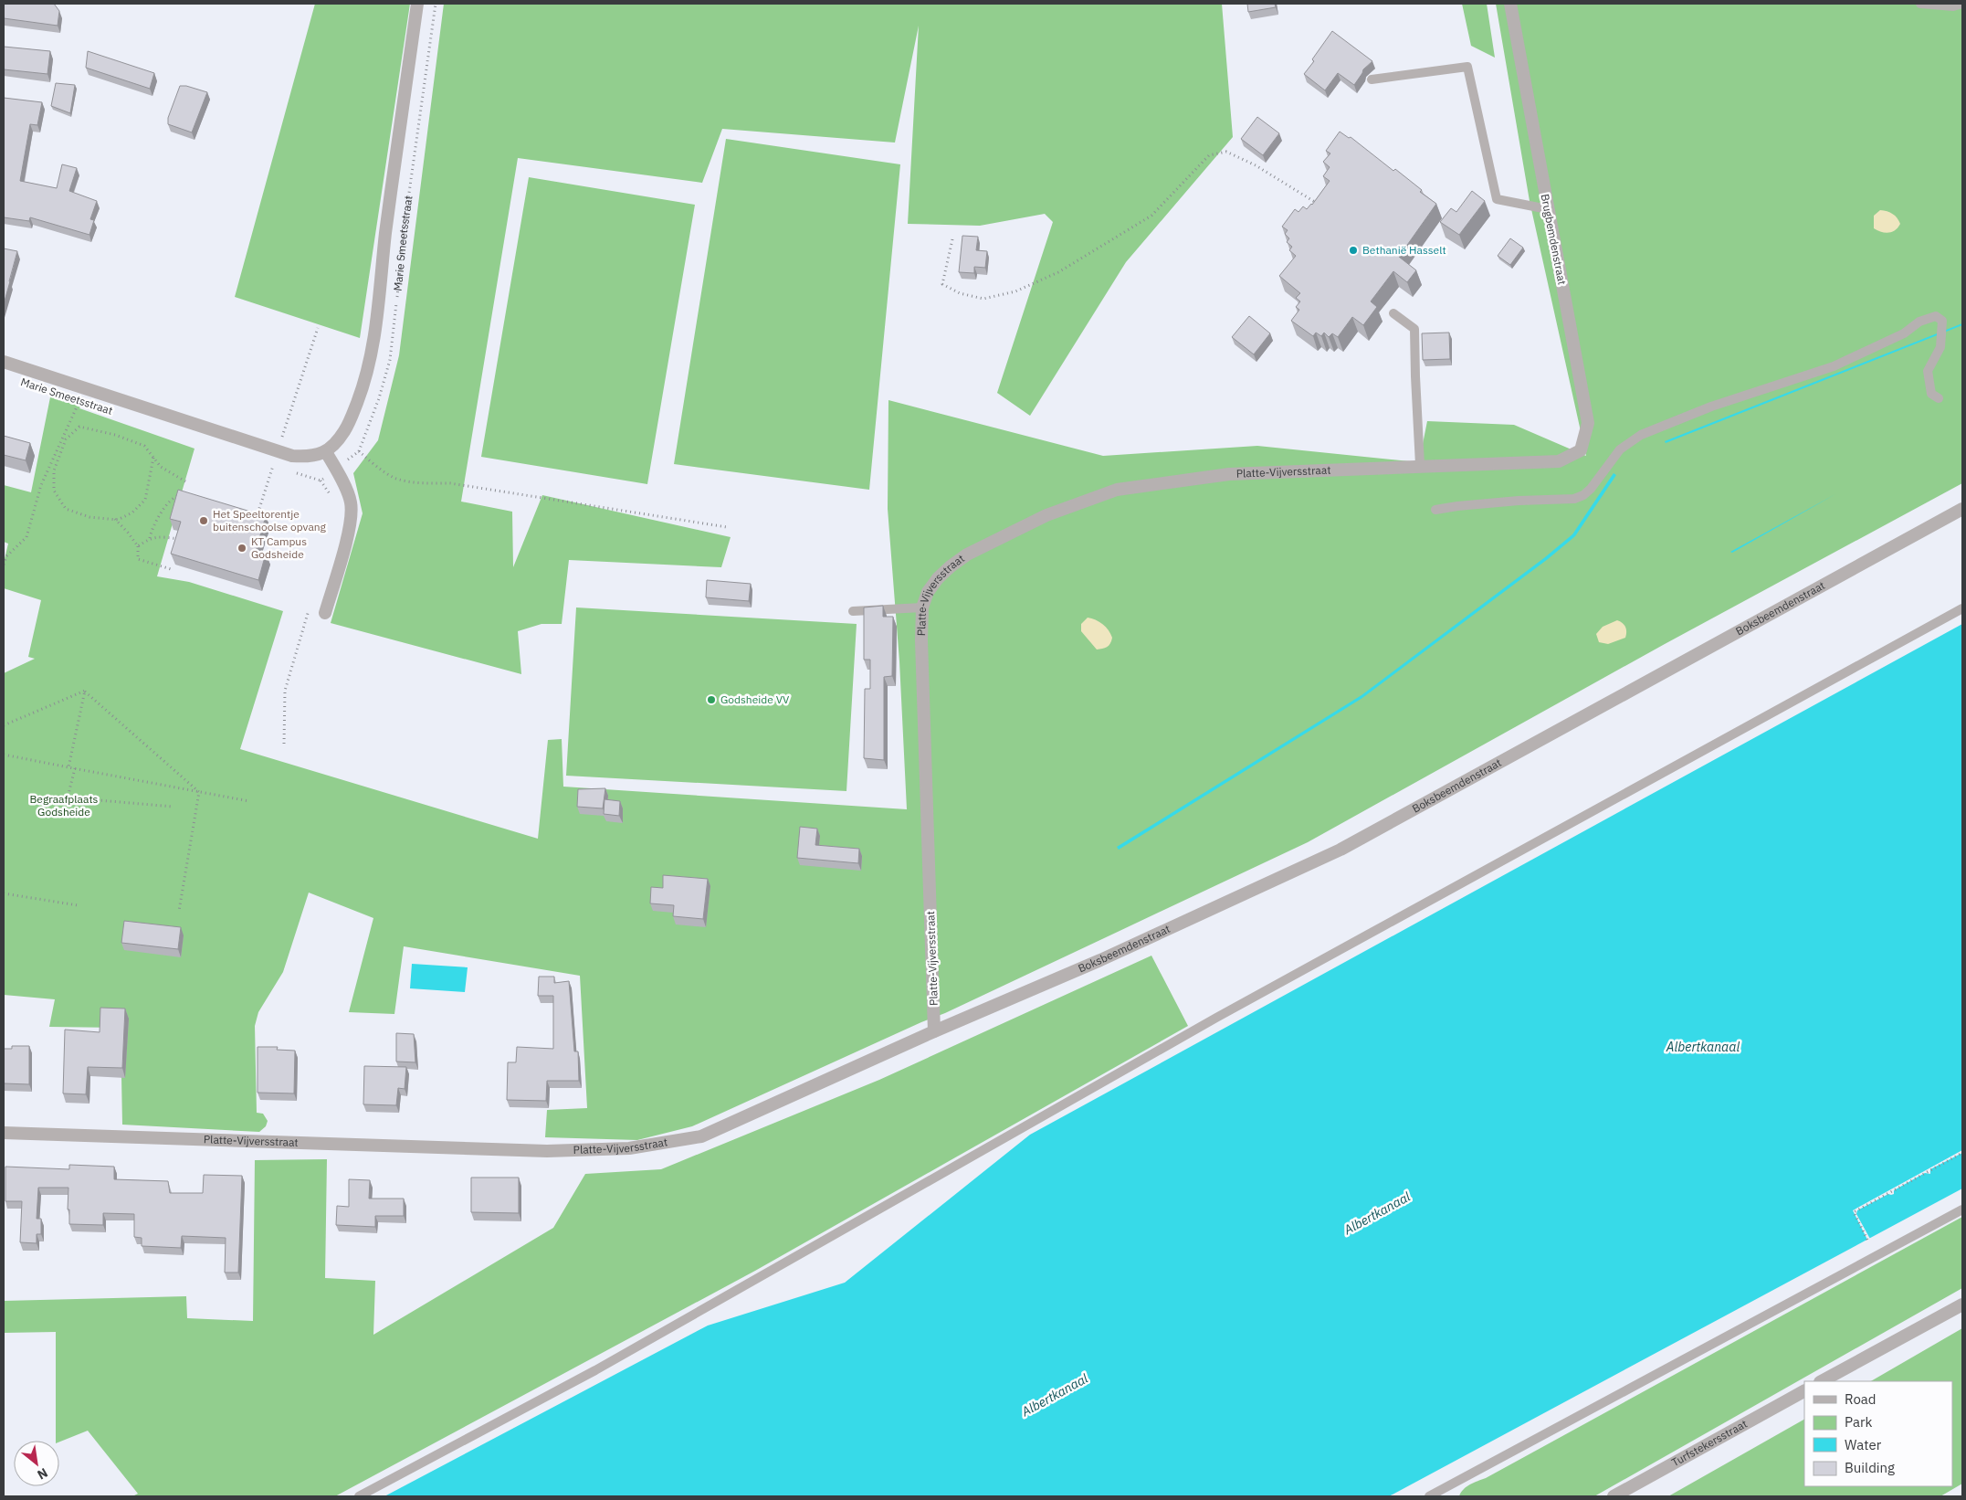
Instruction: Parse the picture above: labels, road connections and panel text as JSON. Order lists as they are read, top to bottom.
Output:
{
  "streets": {
    "street": [
      "Brugbemdenstraat",
      "Marie Smeetsstraat",
      "Platte-Vijversstraat",
      "Boksbeemdenstraat",
      "Turfstekersstraat"
    ]
  },
  "crossings": [
    ["Brugbemdenstraat", "Platte-Vijversstraat"],
    ["Platte-Vijversstraat", "Boksbeemdenstraat"]
  ],
  "water": ["Albertkanaal"],
  "parks": ["Begraafplaats Godsheide"],
  "places": [
    "Bethanië Hasselt",
    "Het Speeltorentje buitenschoolse opvang",
    "KT Campus Godsheide",
    "Godsheide VV"
  ],
  "legend": [
    "Road",
    "Park",
    "Water",
    "Building"
  ],
  "north": "bottom right"
}
